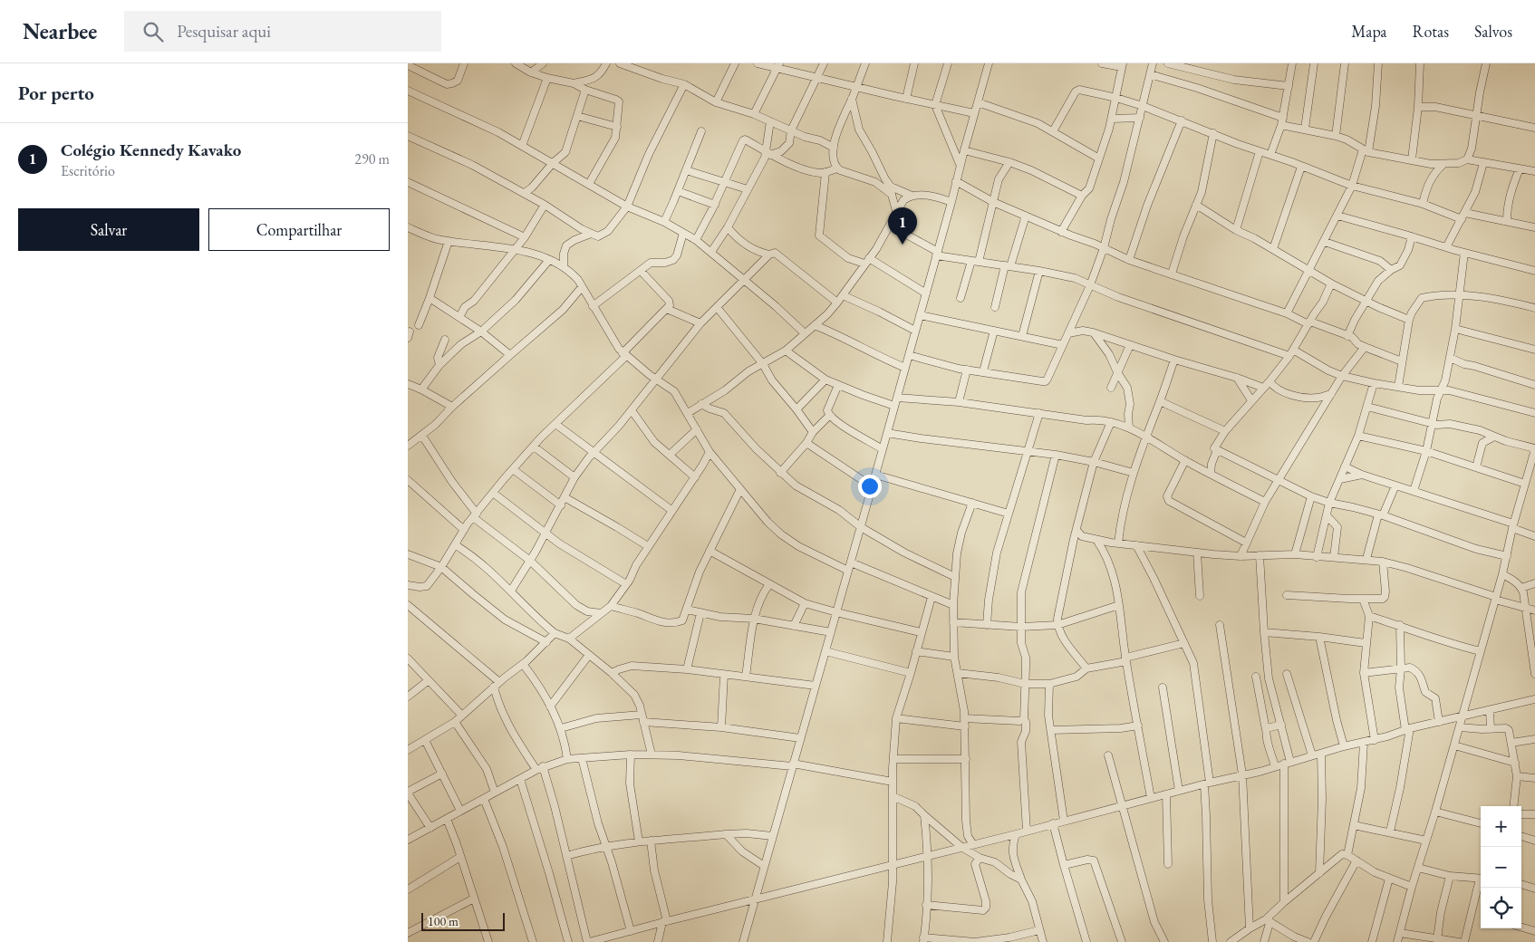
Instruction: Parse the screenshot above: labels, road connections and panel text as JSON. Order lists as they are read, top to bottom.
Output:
{
  "scale_bar": "100 m",
  "page": {
    "header": "Nearbee",
    "search": "Pesquisar aqui",
    "nav": ["Mapa", "Rotas", "Salvos"],
    "heading": "Por perto",
    "list": [
      {
        "mark": "1",
        "name": "Colégio Kennedy Kavako",
        "note": "Escritório",
        "value": "290 m"
      }
    ],
    "buttons": ["Salvar", "Compartilhar"],
    "pins": "1",
    "map_buttons": ["+", "−"],
    "scale": "100 m"
  }
}
